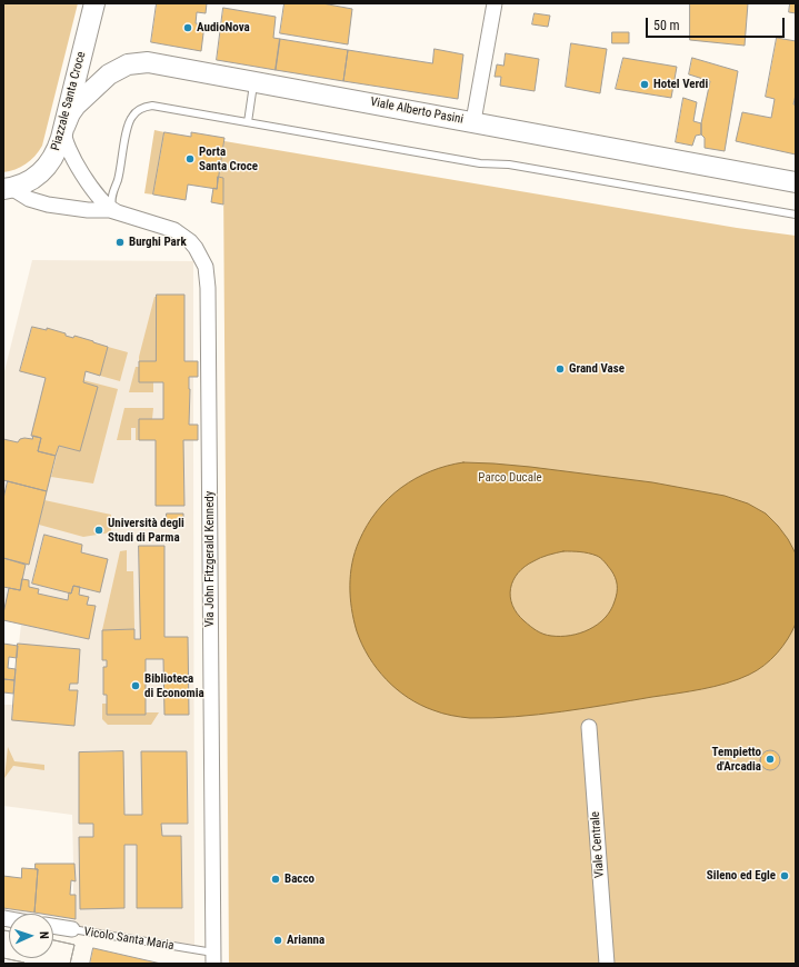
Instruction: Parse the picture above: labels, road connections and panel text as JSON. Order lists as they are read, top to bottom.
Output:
{
  "streets": {
    "main road": ["Piazzale Santa Croce", "Viale Alberto Pasini"],
    "street": ["Via John Fitzgerald Kennedy", "Viale Centrale", "Vicolo Santa Maria"]
  },
  "crossings": [
    ["Piazzale Santa Croce", "Viale Alberto Pasini"],
    ["Piazzale Santa Croce", "Via John Fitzgerald Kennedy"],
    ["Viale Alberto Pasini", "Via John Fitzgerald Kennedy"],
    ["Via John Fitzgerald Kennedy", "Vicolo Santa Maria"]
  ],
  "parks": ["Parco Ducale"],
  "places": [
    "AudioNova",
    "Hotel Verdi",
    "Porta Santa Croce",
    "Burghi Park",
    "Grand Vase",
    "Università degli Studi di Parma",
    "Biblioteca di Economia",
    "Tempietto d'Arcadia",
    "Sileno ed Egle",
    "Bacco",
    "Arianna"
  ],
  "scale_bar": "50 m",
  "north": "right"
}
